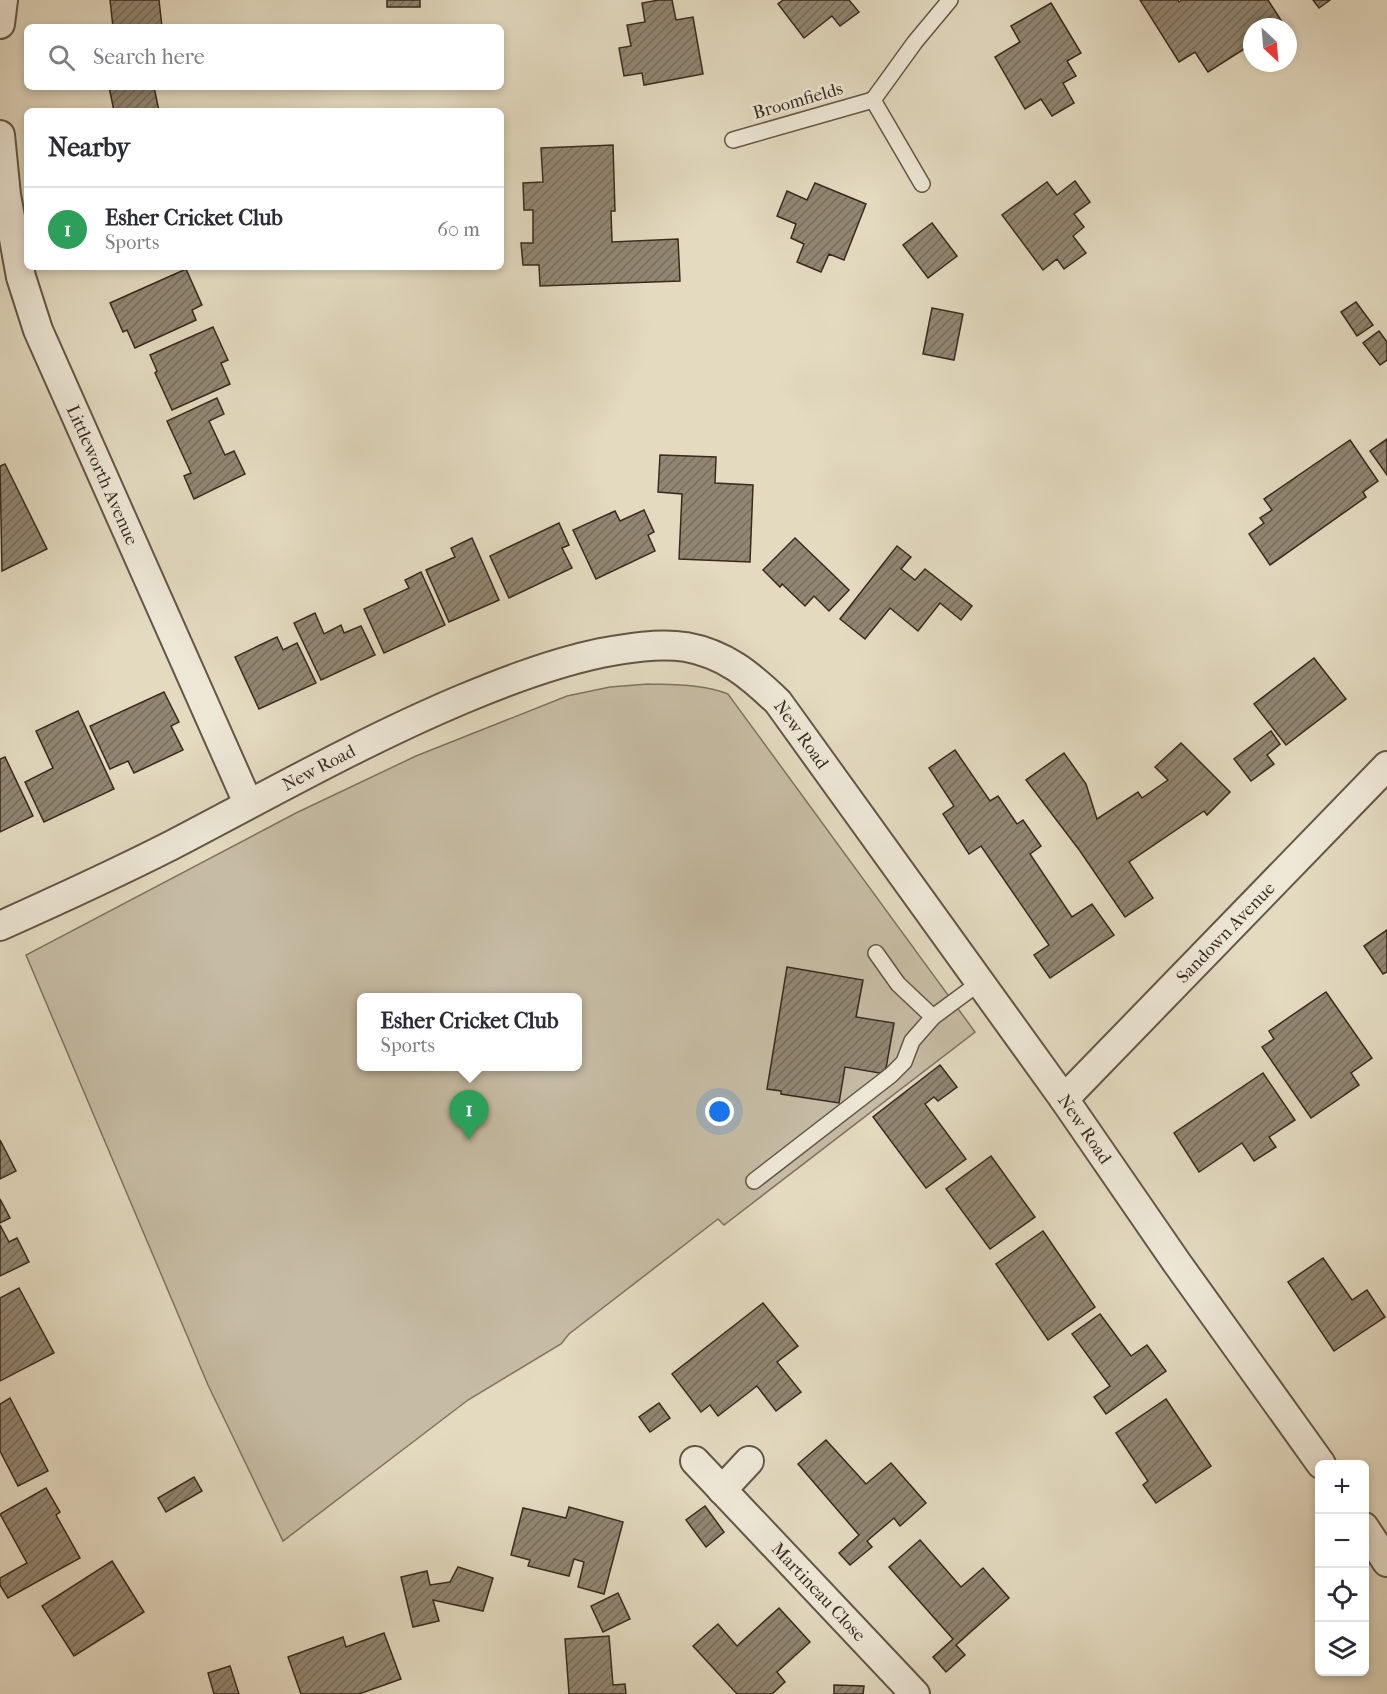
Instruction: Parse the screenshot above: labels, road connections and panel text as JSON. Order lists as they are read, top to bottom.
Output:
{
  "streets": {
    "street": [
      "Littleworth Avenue",
      "New Road",
      "Sandown Avenue",
      "Martineau Close"
    ],
    "lane": ["Broomfields"]
  },
  "crossings": [
    ["Littleworth Avenue", "New Road"],
    ["New Road", "Sandown Avenue"]
  ],
  "north": "bottom right",
  "page": {
    "search": "Search here",
    "heading": "Nearby",
    "list": [
      {
        "mark": "1",
        "name": "Esher Cricket Club",
        "note": "Sports",
        "value": "60 m"
      }
    ],
    "popup": ["Esher Cricket Club", "Sports"],
    "pins": "1",
    "map_buttons": ["+", "−"]
  }
}
